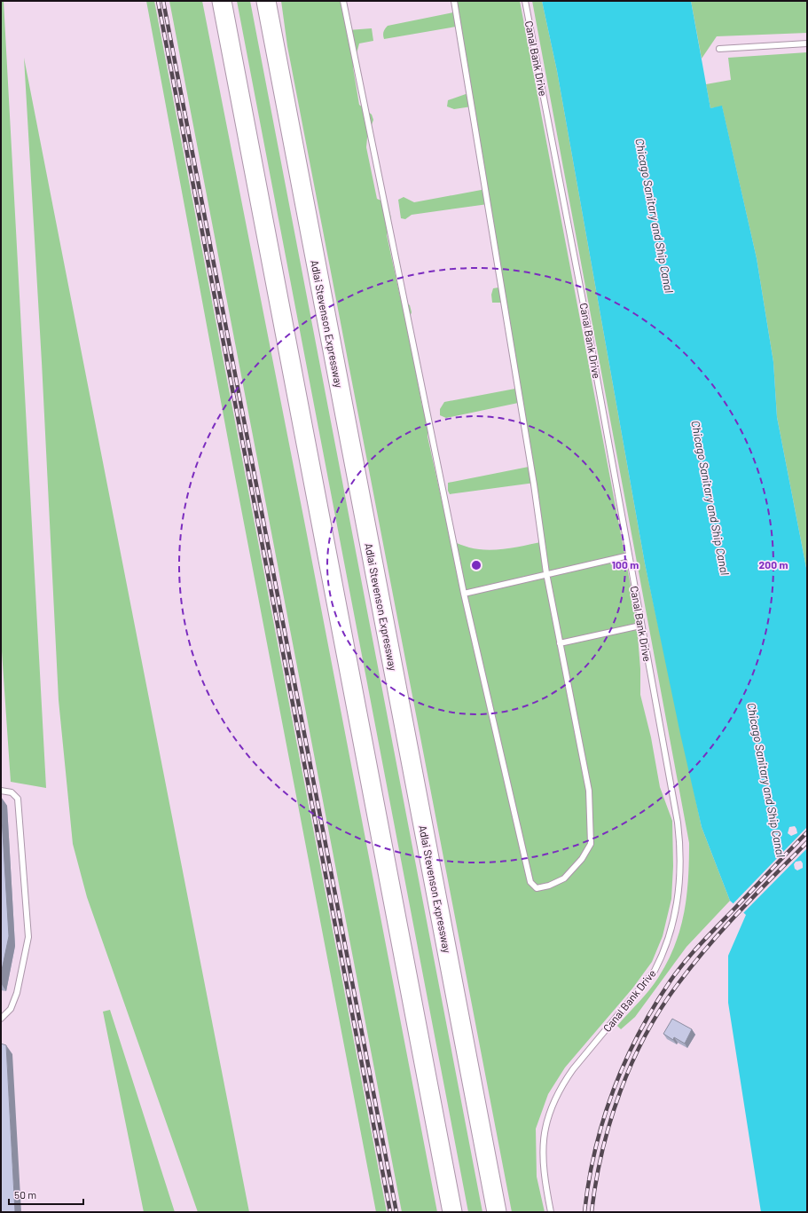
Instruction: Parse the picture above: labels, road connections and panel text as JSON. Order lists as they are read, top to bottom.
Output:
{
  "streets": {
    "highway": ["Adlai Stevenson Expressway"],
    "lane": ["Canal Bank Drive"]
  },
  "water": ["Chicago Sanitary and Ship Canal"],
  "scale_bar": "50 m",
  "rings": ["100 m", "200 m"]
}
